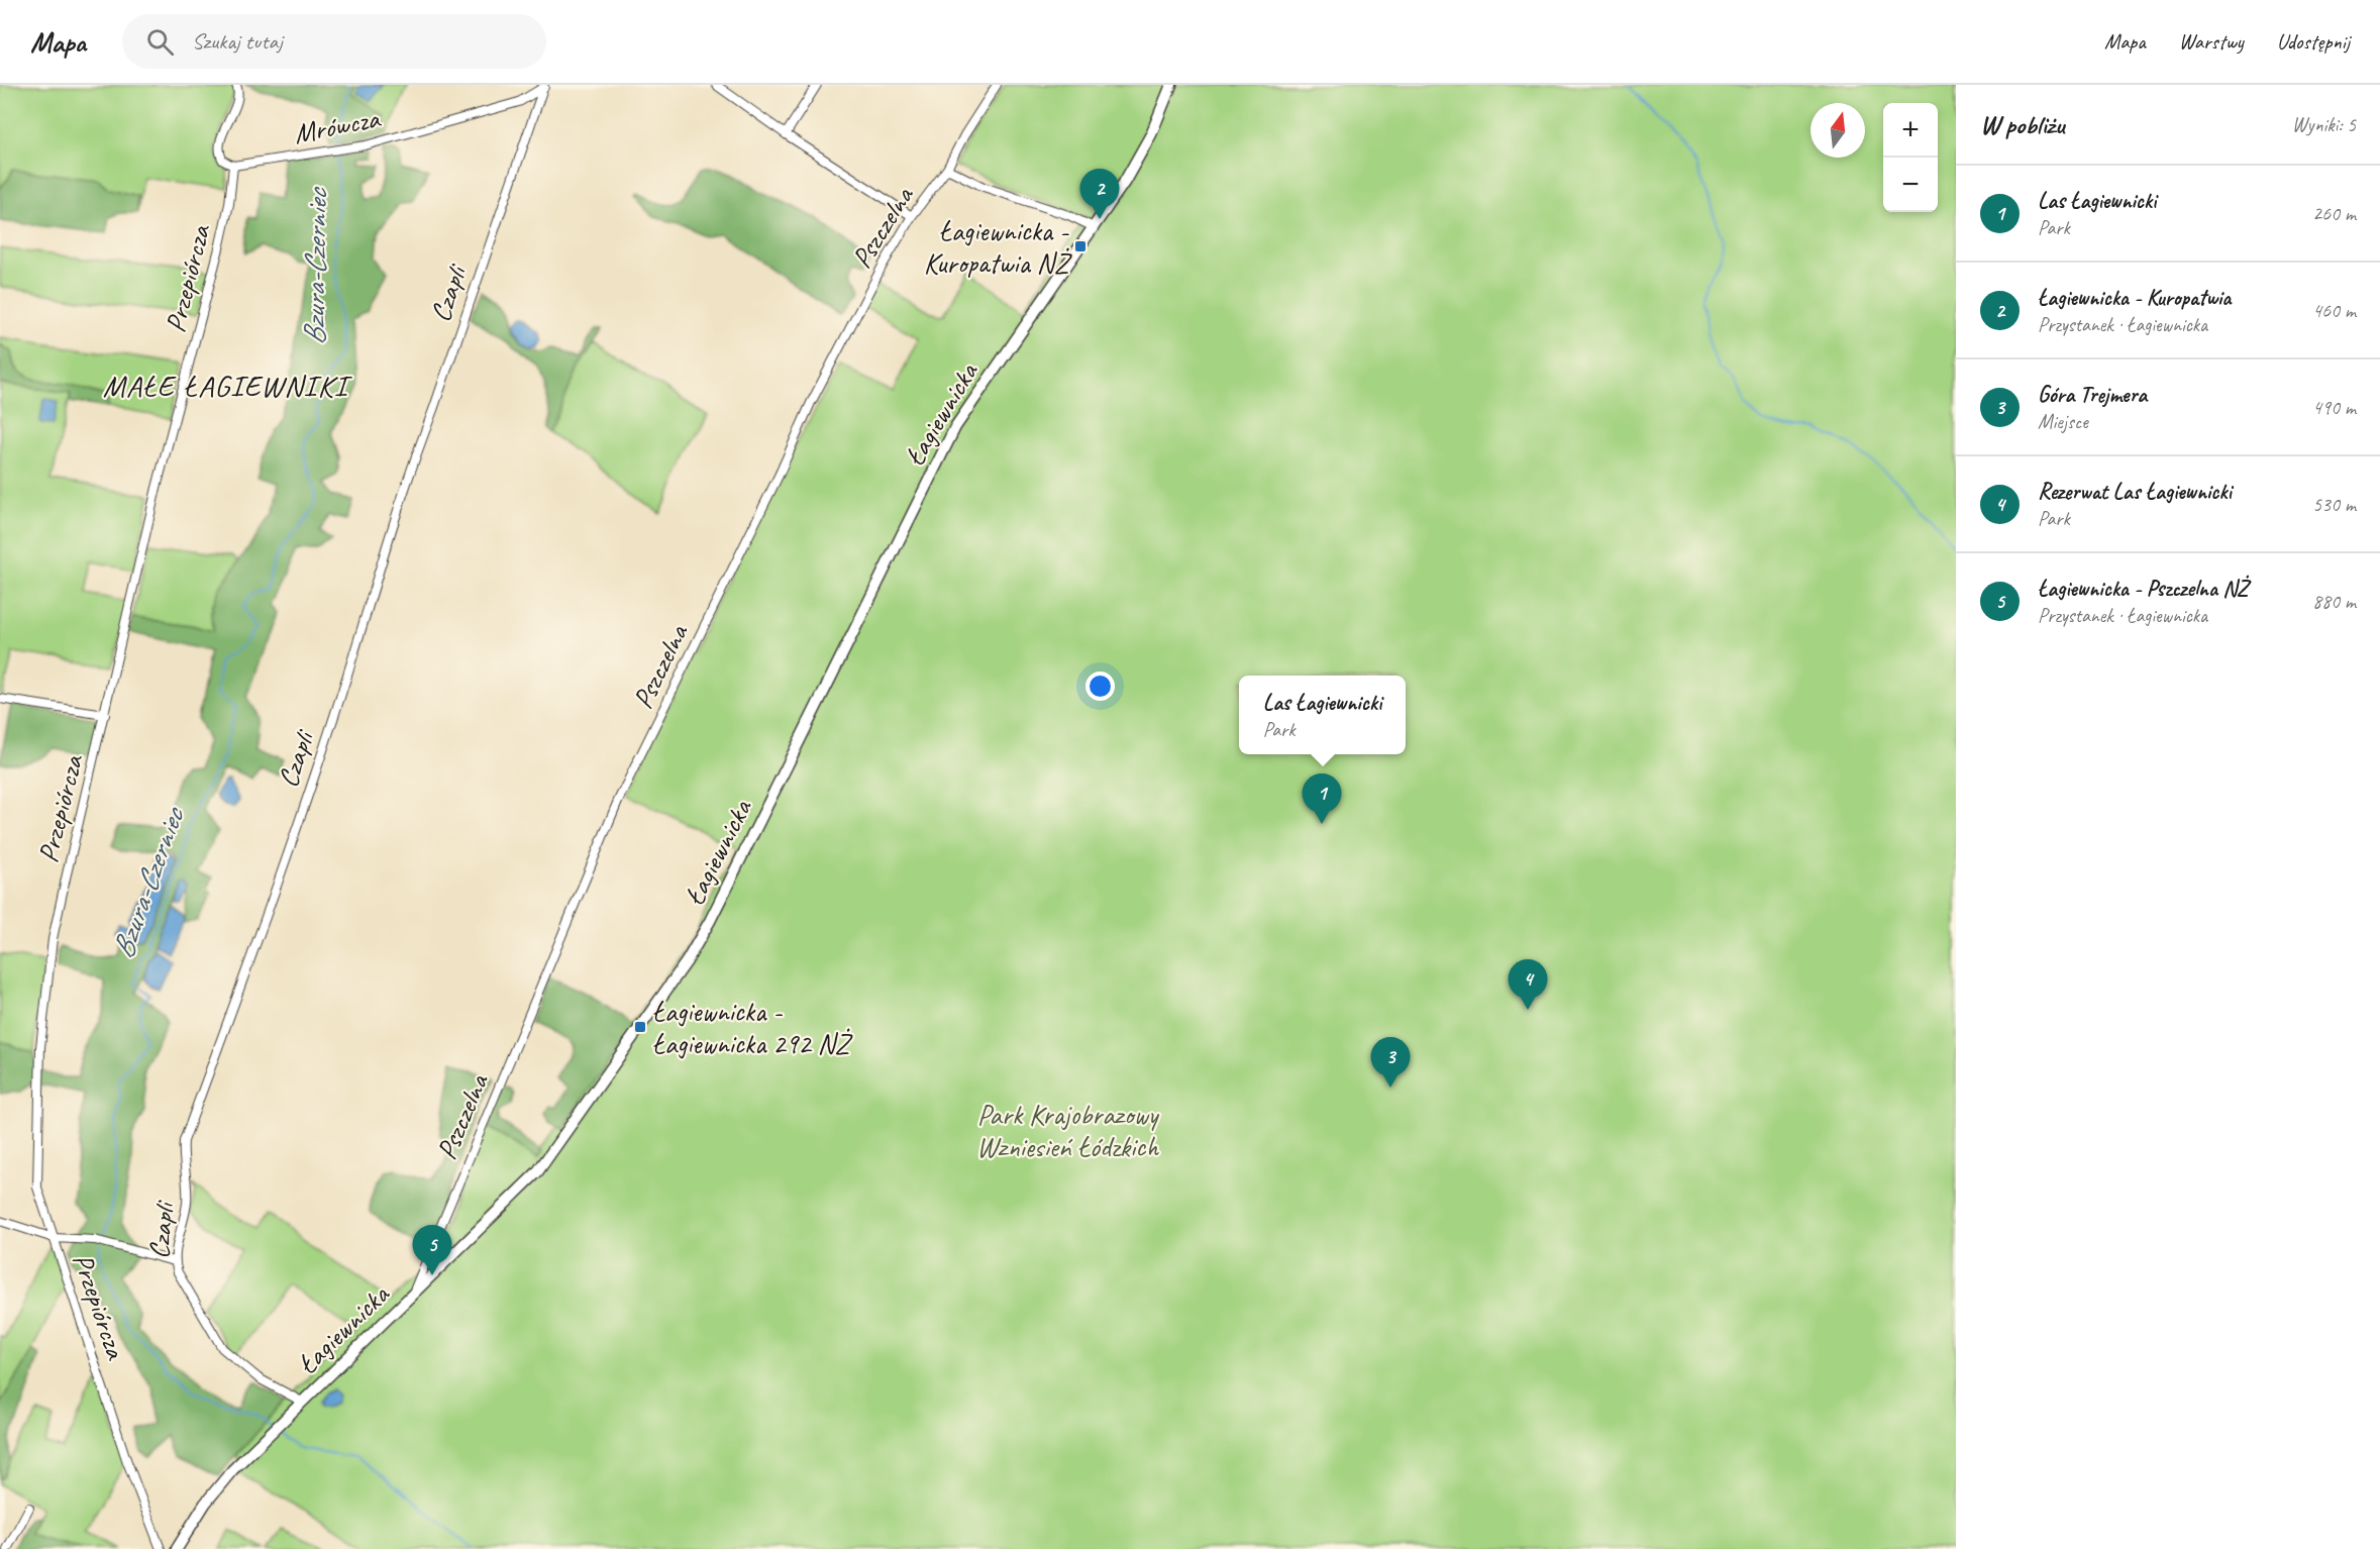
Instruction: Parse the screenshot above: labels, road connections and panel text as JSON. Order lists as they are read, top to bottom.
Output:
{
  "streets": {
    "street": [
      "Mrówcza",
      "Pszczelna",
      "Przepiórcza",
      "Czapli",
      "Łagiewnicka"
    ]
  },
  "crossings": [
    ["Mrówcza", "Przepiórcza"],
    ["Mrówcza", "Czapli"],
    ["Pszczelna", "Łagiewnicka"],
    ["Czapli", "Łagiewnicka"]
  ],
  "districts": ["MAŁE ŁAGIEWNIKI"],
  "water": ["Bzura-Czerniec"],
  "parks": ["Park Krajobrazowy Wzniesień Łódzkich"],
  "places": {
    "transit": ["Łagiewnicka - Kuropatwia NŻ", "Łagiewnicka - Łagiewnicka 292 NŻ"]
  },
  "north": "top",
  "page": {
    "header": "Mapa",
    "search": "Szukaj tutaj",
    "nav": ["Mapa", "Warstwy", "Udostępnij"],
    "heading": ["W pobliżu", "Wyniki: 5"],
    "map_buttons": ["+", "−"],
    "list": [
      {
        "mark": "1",
        "name": "Las Łagiewnicki",
        "note": "Park",
        "value": "260 m"
      },
      {
        "mark": "2",
        "name": "Łagiewnicka - Kuropatwia",
        "note": "Przystanek · Łagiewnicka",
        "value": "460 m"
      },
      {
        "mark": "3",
        "name": "Góra Trejmera",
        "note": "Miejsce",
        "value": "490 m"
      },
      {
        "mark": "4",
        "name": "Rezerwat Las Łagiewnicki",
        "note": "Park",
        "value": "530 m"
      },
      {
        "mark": "5",
        "name": "Łagiewnicka - Pszczelna NŻ",
        "note": "Przystanek · Łagiewnicka",
        "value": "880 m"
      }
    ],
    "pins": [
      "2",
      "1",
      "4",
      "3",
      "5"
    ],
    "popup": ["Las Łagiewnicki", "Park"]
  }
}
